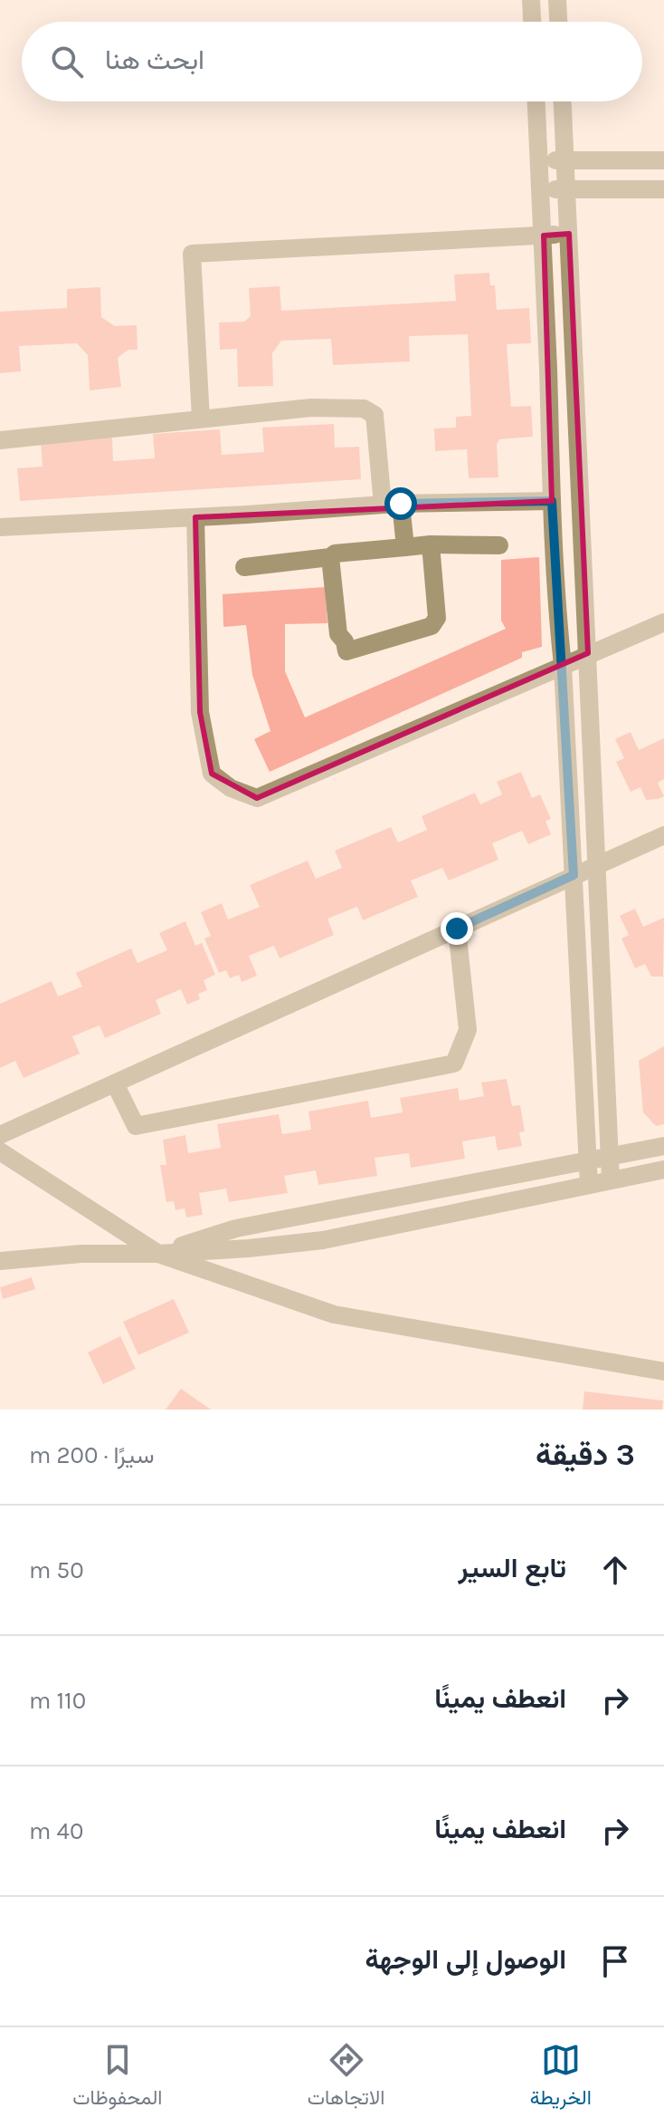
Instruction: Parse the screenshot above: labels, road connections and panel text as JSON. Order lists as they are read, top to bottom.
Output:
{
  "page": {
    "search": "ابحث هنا",
    "heading": ["3 دقيقة", "سيرًا · 200 m"],
    "list": [
      ["تابع السير", "50 m"],
      ["انعطف يمينًا", "110 m"],
      ["انعطف يمينًا", "40 m"],
      "الوصول إلى الوجهة"
    ],
    "nav": ["الخريطة", "الاتجاهات", "المحفوظات"]
  }
}
